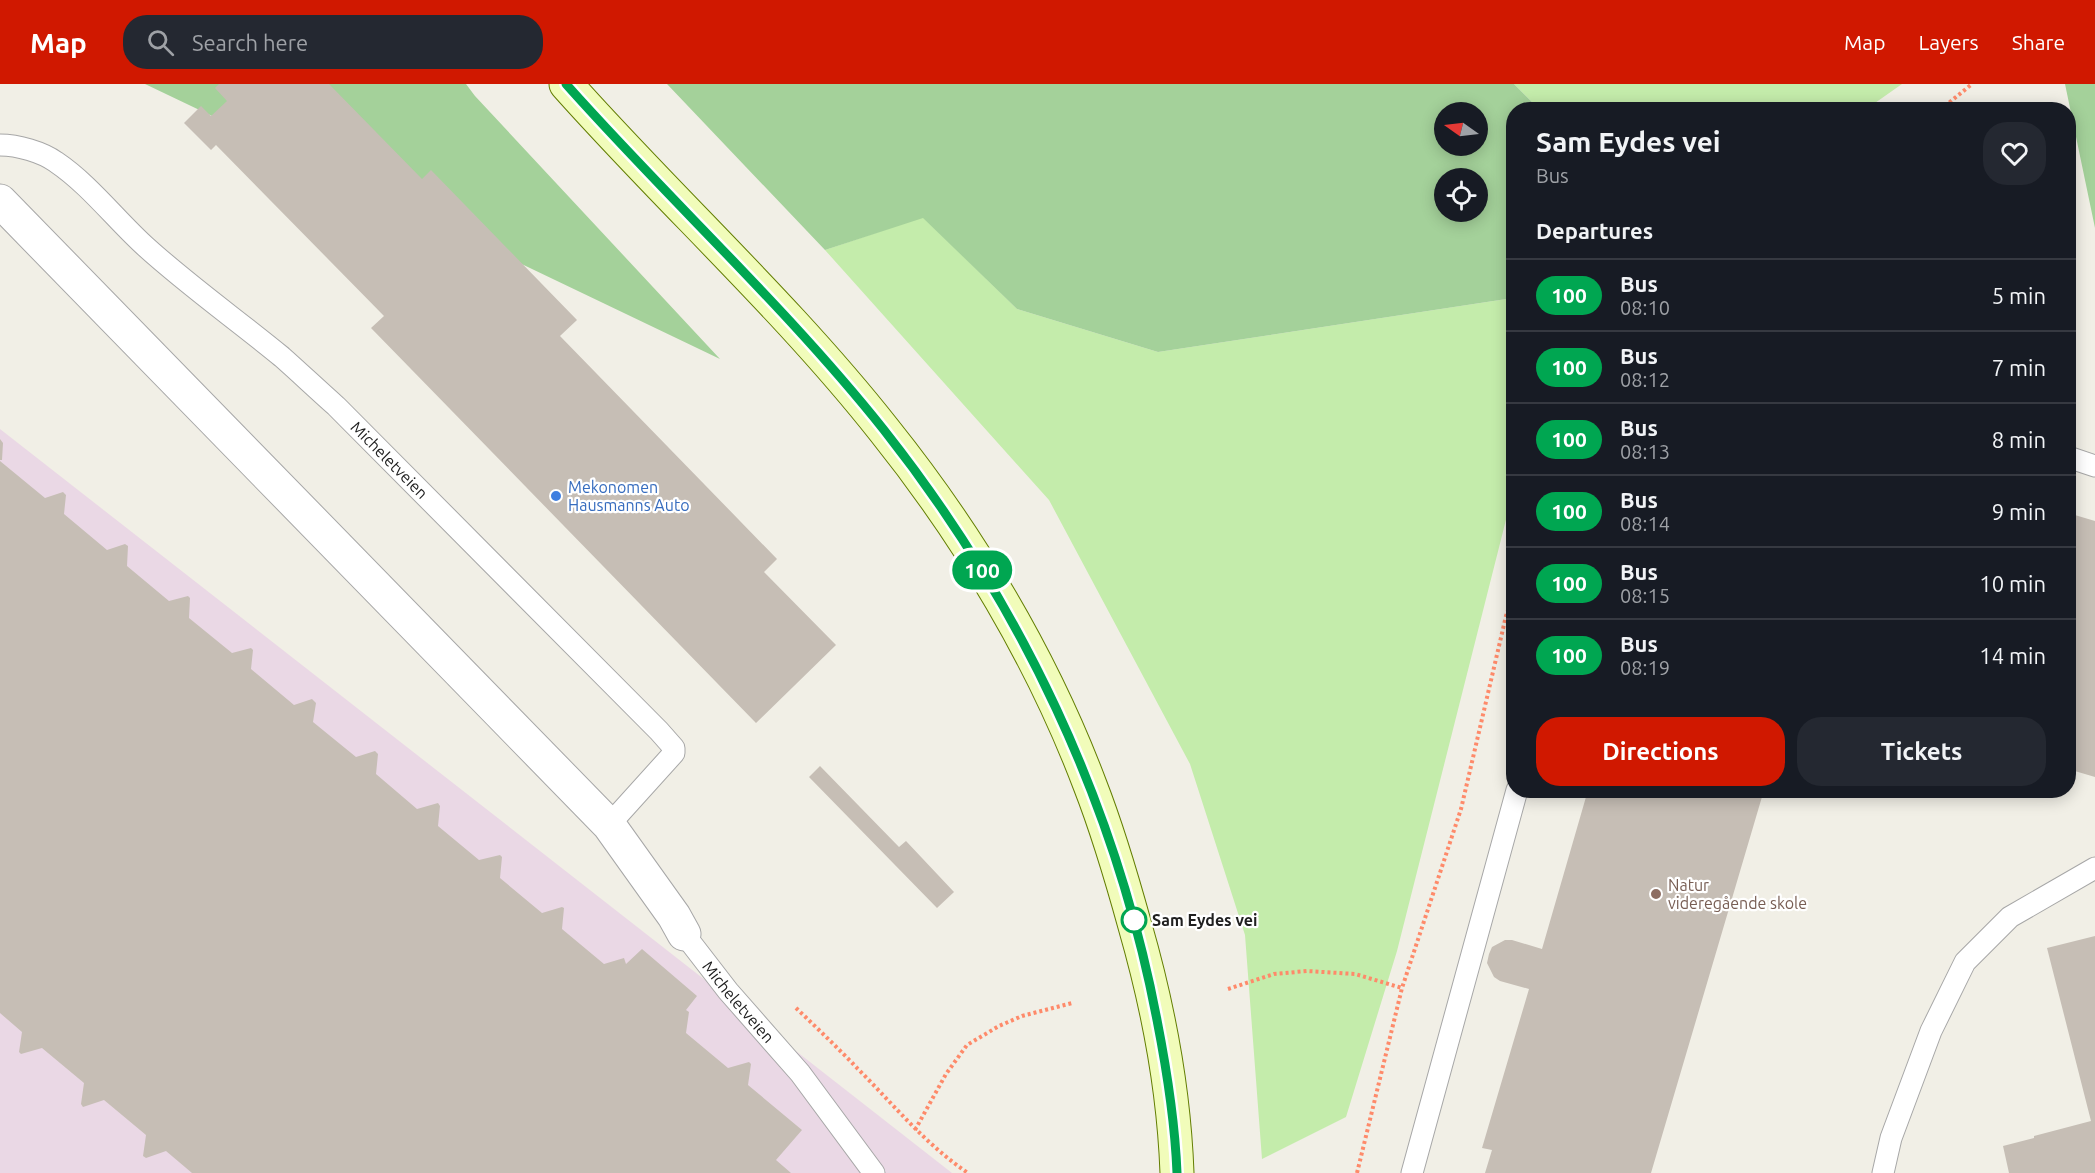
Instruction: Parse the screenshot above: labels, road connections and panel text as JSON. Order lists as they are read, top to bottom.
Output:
{
  "streets": {
    "street": ["Micheletveien"]
  },
  "places": ["Mekonomen Hausmanns Auto", "Natur videregående skole", "Sam Eydes vei"],
  "lines": ["bus line 100"],
  "north": "left",
  "page": {
    "header": "Map",
    "search": "Search here",
    "nav": ["Map", "Layers", "Share"],
    "on_map": "100",
    "heading": [
      ["Sam Eydes vei", "Bus"],
      "Departures"
    ],
    "list": [
      {
        "mark": "100",
        "name": "Bus",
        "note": "08:10",
        "value": "5 min"
      },
      {
        "mark": "100",
        "name": "Bus",
        "note": "08:12",
        "value": "7 min"
      },
      {
        "mark": "100",
        "name": "Bus",
        "note": "08:13",
        "value": "8 min"
      },
      {
        "mark": "100",
        "name": "Bus",
        "note": "08:14",
        "value": "9 min"
      },
      {
        "mark": "100",
        "name": "Bus",
        "note": "08:15",
        "value": "10 min"
      },
      {
        "mark": "100",
        "name": "Bus",
        "note": "08:19",
        "value": "14 min"
      }
    ],
    "buttons": ["Directions", "Tickets"]
  }
}
